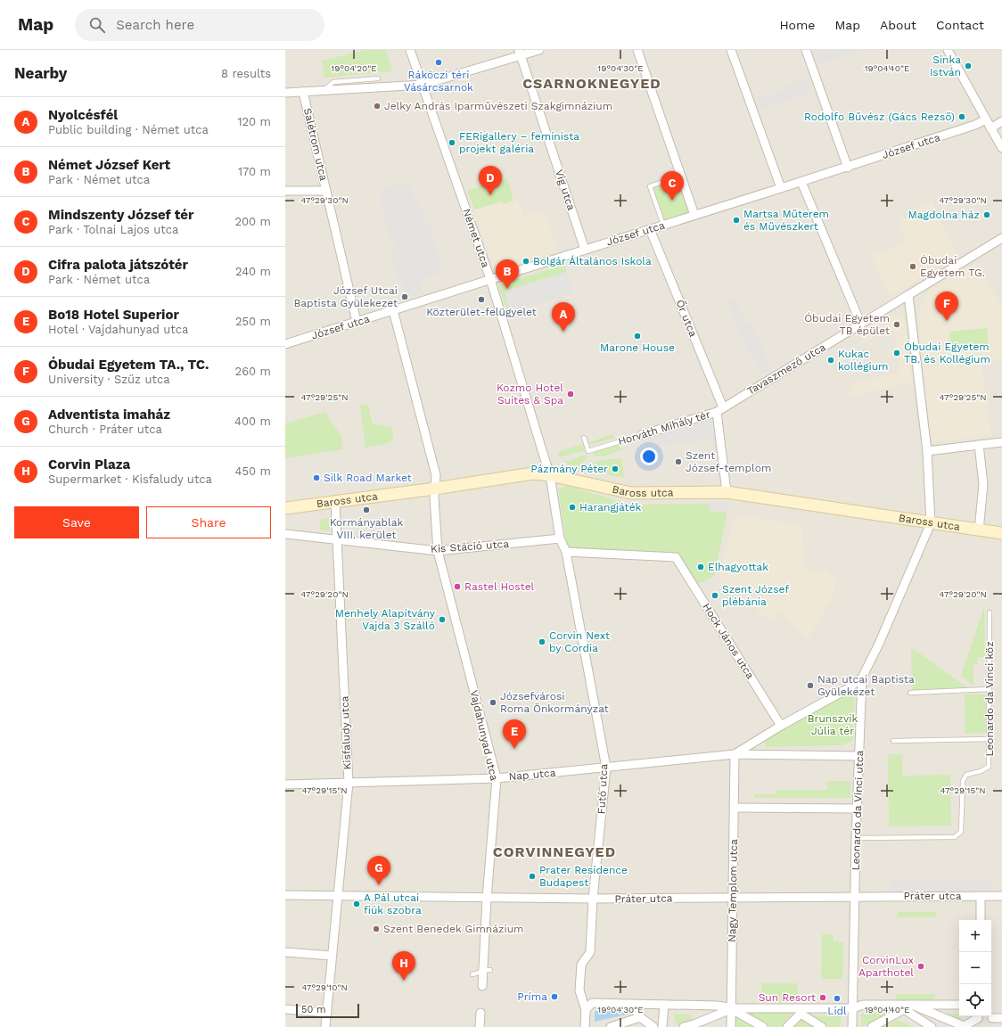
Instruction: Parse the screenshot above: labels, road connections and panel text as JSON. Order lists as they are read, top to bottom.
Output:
{
  "streets": {
    "street": [
      "Salétrom utca",
      "József utca",
      "Víg utca",
      "Német utca",
      "Őr utca",
      "Tavaszmező utca",
      "Horváth Mihály tér",
      "Baross utca",
      "Kis Stáció utca",
      "Hock János utca",
      "Kisfaludy utca",
      "Vajdahunyad utca",
      "Nap utca",
      "Futó utca",
      "Leonardo da Vinci utca",
      "Nagy Templom utca",
      "Práter utca"
    ],
    "lane": ["Leonardo da Vinci köz"]
  },
  "crossings": [
    ["Salétrom utca", "József utca"],
    ["József utca", "Víg utca"],
    ["József utca", "Német utca"],
    ["József utca", "Őr utca"],
    ["József utca", "Vajdahunyad utca"],
    ["Német utca", "Baross utca"],
    ["Őr utca", "Tavaszmező utca"],
    ["Őr utca", "Horváth Mihály tér"],
    ["Tavaszmező utca", "Horváth Mihály tér"],
    ["Horváth Mihály tér", "Baross utca"],
    ["Baross utca", "Kisfaludy utca"],
    ["Baross utca", "Vajdahunyad utca"],
    ["Baross utca", "Leonardo da Vinci utca"],
    ["Kis Stáció utca", "Kisfaludy utca"],
    ["Kis Stáció utca", "Vajdahunyad utca"],
    ["Hock János utca", "Nap utca"],
    ["Hock János utca", "Futó utca"],
    ["Leonardo da Vinci köz", "Leonardo da Vinci utca"],
    ["Kisfaludy utca", "Nap utca"],
    ["Kisfaludy utca", "Práter utca"],
    ["Vajdahunyad utca", "Nap utca"],
    ["Vajdahunyad utca", "Práter utca"],
    ["Nap utca", "Futó utca"],
    ["Nap utca", "Leonardo da Vinci utca"],
    ["Nap utca", "Nagy Templom utca"],
    ["Futó utca", "Práter utca"],
    ["Leonardo da Vinci utca", "Práter utca"],
    ["Nagy Templom utca", "Práter utca"]
  ],
  "districts": ["CSARNOKNEGYED", "CORVINNEGYED"],
  "parks": ["Brunszvik Júlia tér"],
  "places": [
    "Rákóczi téri Vásárcsarnok",
    "Sinka István",
    "Jelky András Iparművészeti Szakgimnázium",
    "Rodolfo Bűvész (Gács Rezső)",
    "FERigallery – feminista projekt galéria",
    "Magdolna ház",
    "Martsa Műterem és Művészkert",
    "Bolgár Általános Iskola",
    "Óbudai Egyetem TG.",
    "József Utcai Baptista Gyülekezet",
    "Közterület-felügyelet",
    "Óbudai Egyetem TB épület",
    "Marone House",
    "Óbudai Egyetem TB. és Kollégium",
    "Kukac kollégium",
    "Kozmo Hotel Suites & Spa",
    "Szent József-templom",
    "Pázmány Péter",
    "Silk Road Market",
    "Harangjáték",
    "Kormányablak VIII. kerület",
    "Elhagyottak",
    "Rastel Hostel",
    "Szent József plébánia",
    "Menhely Alapítvány Vajda 3 Szálló",
    "Corvin Next by Cordia",
    "Nap utcai Baptista Gyülekezet",
    "Józsefvárosi Roma Önkormányzat",
    "Prater Residence Budapest",
    "A Pál utcai fiúk szobra",
    "Szent Benedek Gimnázium",
    "CorvinLux Aparthotel",
    "Príma",
    "Sun Resort",
    "Lidl"
  ],
  "scale_bar": "50 m",
  "page": {
    "header": "Map",
    "search": "Search here",
    "nav": [
      "Home",
      "Map",
      "About",
      "Contact"
    ],
    "heading": ["Nearby", "8 results"],
    "list": [
      {
        "mark": "A",
        "name": "Nyolcésfél",
        "note": "Public building · Német utca",
        "value": "120 m"
      },
      {
        "mark": "B",
        "name": "Német József Kert",
        "note": "Park · Német utca",
        "value": "170 m"
      },
      {
        "mark": "C",
        "name": "Mindszenty József tér",
        "note": "Park · Tolnai Lajos utca",
        "value": "200 m"
      },
      {
        "mark": "D",
        "name": "Cifra palota játszótér",
        "note": "Park · Német utca",
        "value": "240 m"
      },
      {
        "mark": "E",
        "name": "Bo18 Hotel Superior",
        "note": "Hotel · Vajdahunyad utca",
        "value": "250 m"
      },
      {
        "mark": "F",
        "name": "Óbudai Egyetem TA., TC.",
        "note": "University · Szűz utca",
        "value": "260 m"
      },
      {
        "mark": "G",
        "name": "Adventista imaház",
        "note": "Church · Práter utca",
        "value": "400 m"
      },
      {
        "mark": "H",
        "name": "Corvin Plaza",
        "note": "Supermarket · Kisfaludy utca",
        "value": "450 m"
      }
    ],
    "pins": [
      "D",
      "C",
      "B",
      "F",
      "A",
      "E",
      "G",
      "H"
    ],
    "buttons": ["Save", "Share"],
    "map_buttons": ["+", "−"],
    "scale": "50 m"
  },
  "coordinates": [
    "19°04'20\"E",
    "19°04'30\"E",
    "19°04'40\"E",
    "47°29'30\"N",
    "47°29'25\"N",
    "47°29'20\"N",
    "47°29'15\"N",
    "47°29'10\"N"
  ]
}
